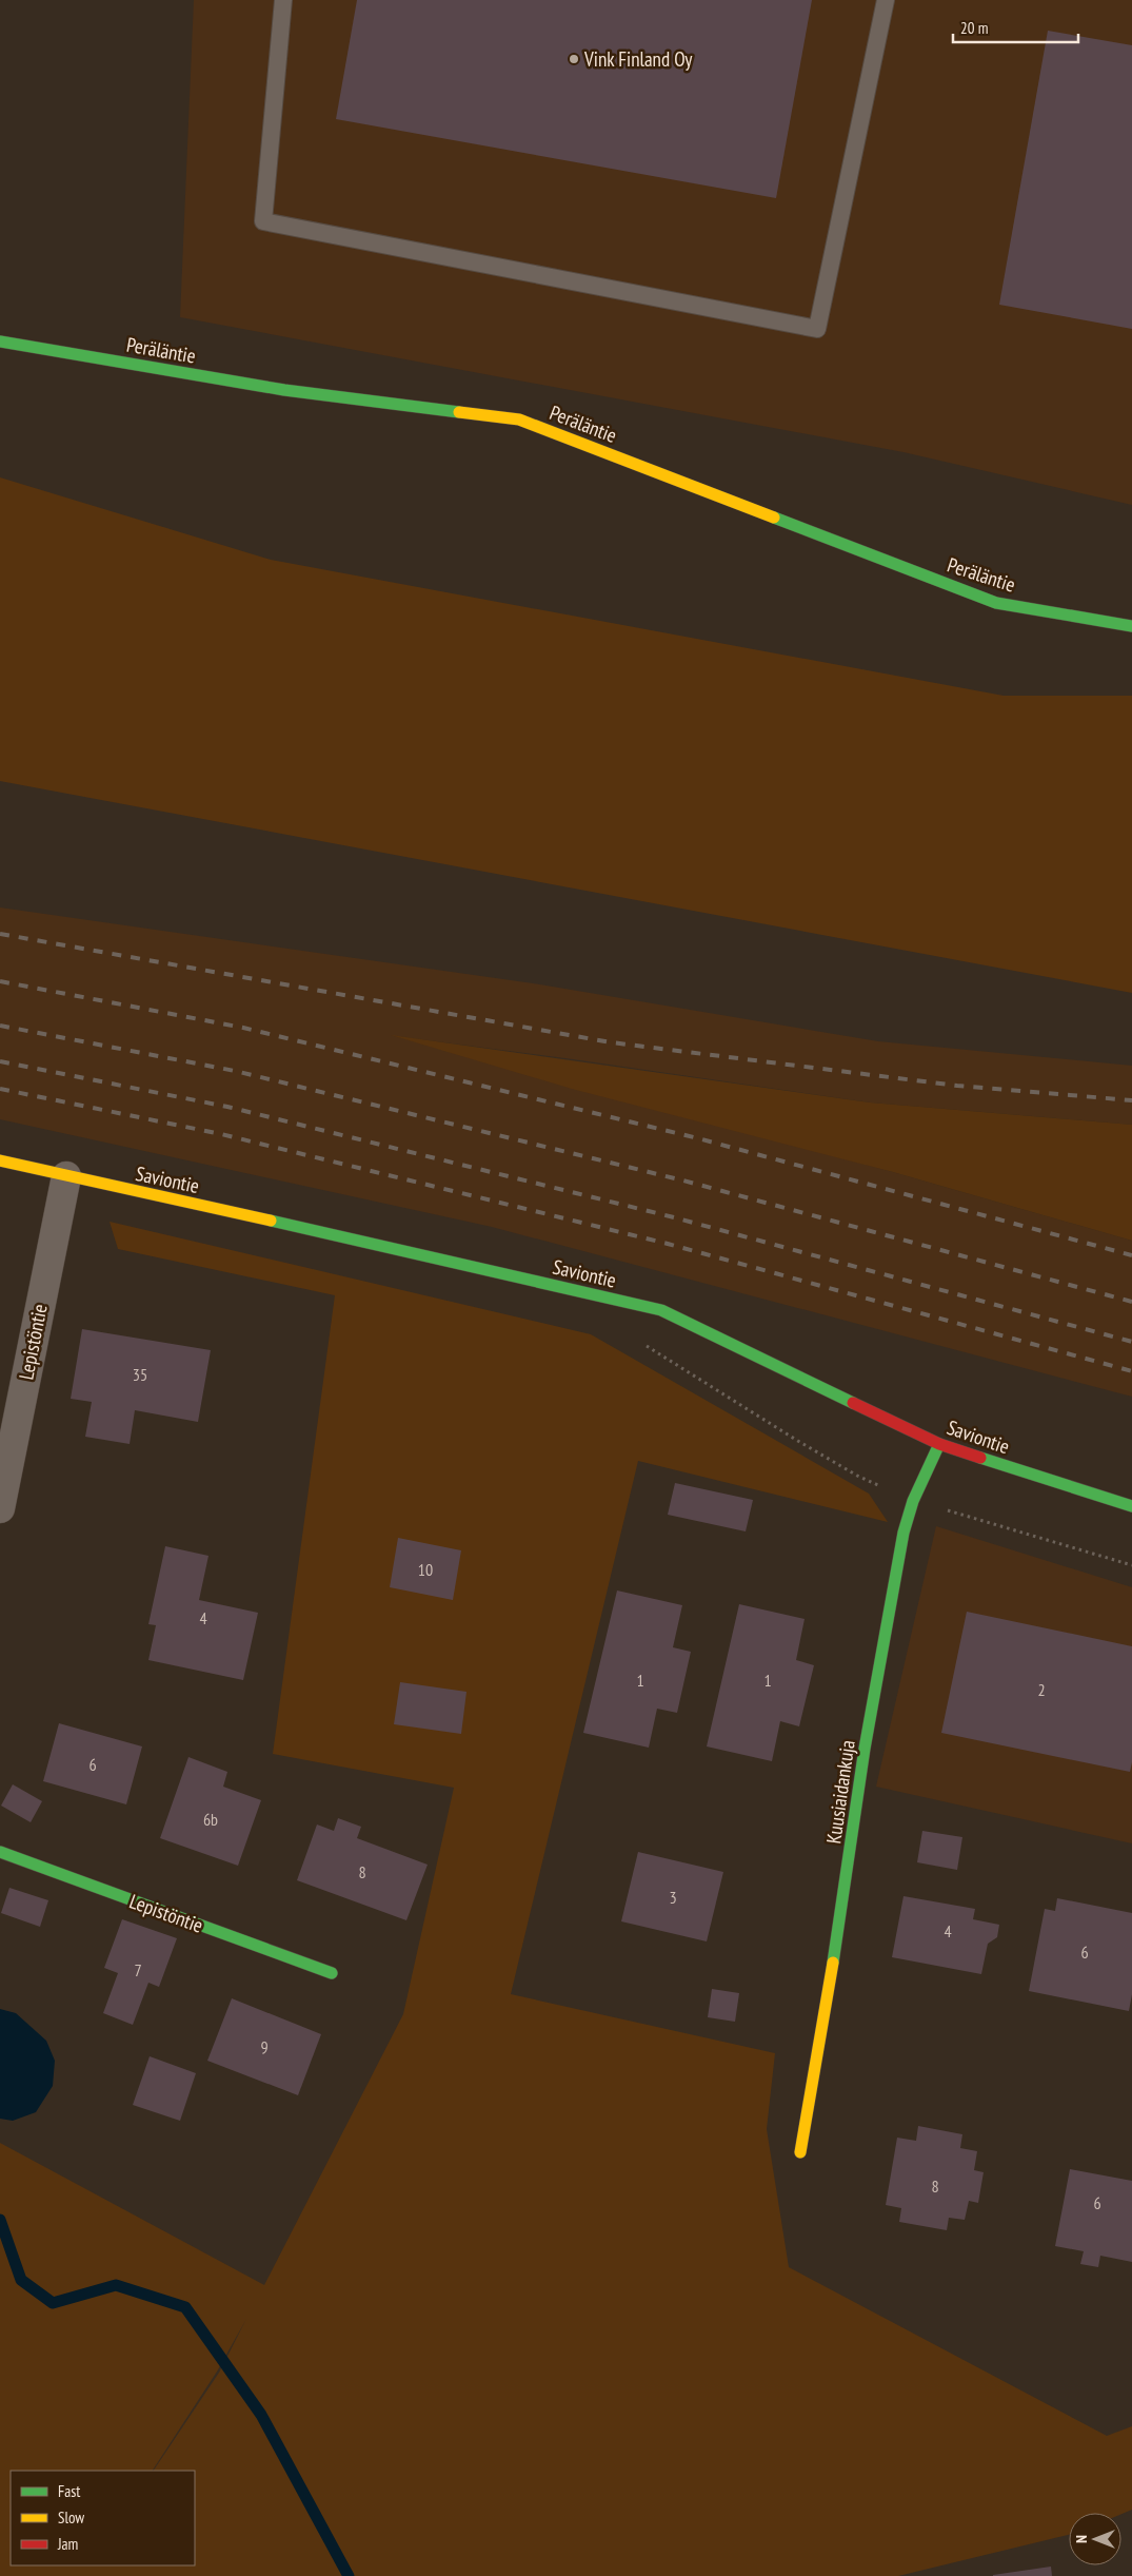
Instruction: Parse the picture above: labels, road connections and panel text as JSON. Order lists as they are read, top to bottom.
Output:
{
  "streets": {
    "street": [
      "Peräläntie",
      "Saviontie",
      "Lepistöntie",
      "Kuusiaidankuja"
    ]
  },
  "crossings": [
    ["Saviontie", "Lepistöntie"],
    ["Saviontie", "Kuusiaidankuja"]
  ],
  "places": ["Vink Finland Oy"],
  "house_numbers": [
    "35",
    "10",
    "4",
    "1",
    "1",
    "2",
    "6",
    "6b",
    "8",
    "3",
    "4",
    "6",
    "7",
    "9",
    "8",
    "6"
  ],
  "legend": ["Fast", "Slow", "Jam"],
  "scale_bar": "20 m",
  "north": "left"
}
